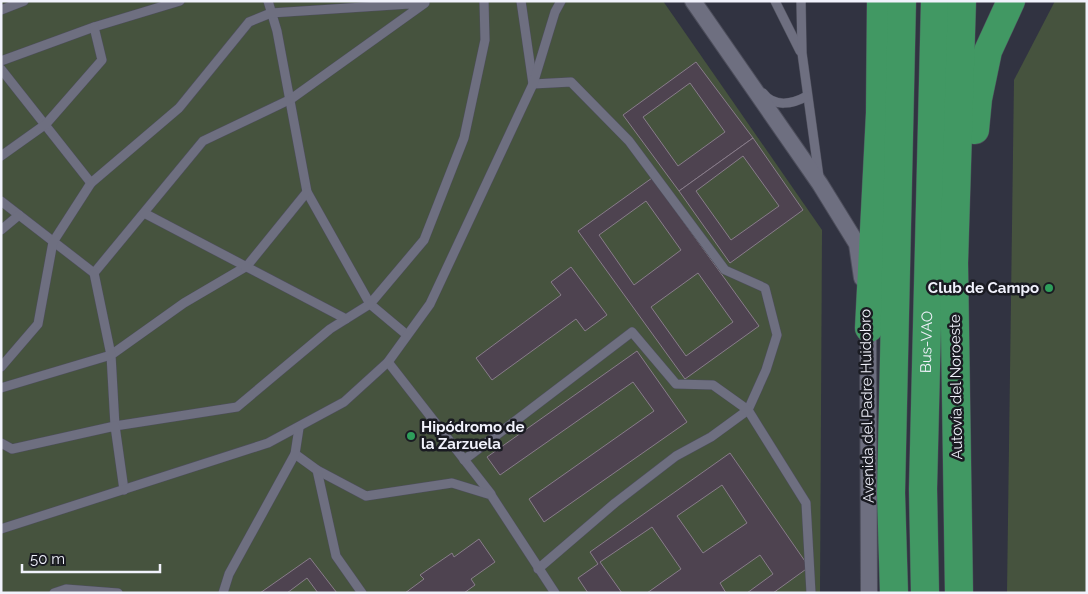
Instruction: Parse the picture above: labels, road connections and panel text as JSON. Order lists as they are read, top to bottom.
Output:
{
  "streets": {
    "highway": ["Bus-VAO", "Autovía del Noroeste"],
    "street": ["Avenida del Padre Huidobro"]
  },
  "places": ["Club de Campo", "Hipódromo de la Zarzuela"],
  "scale_bar": "50 m"
}
